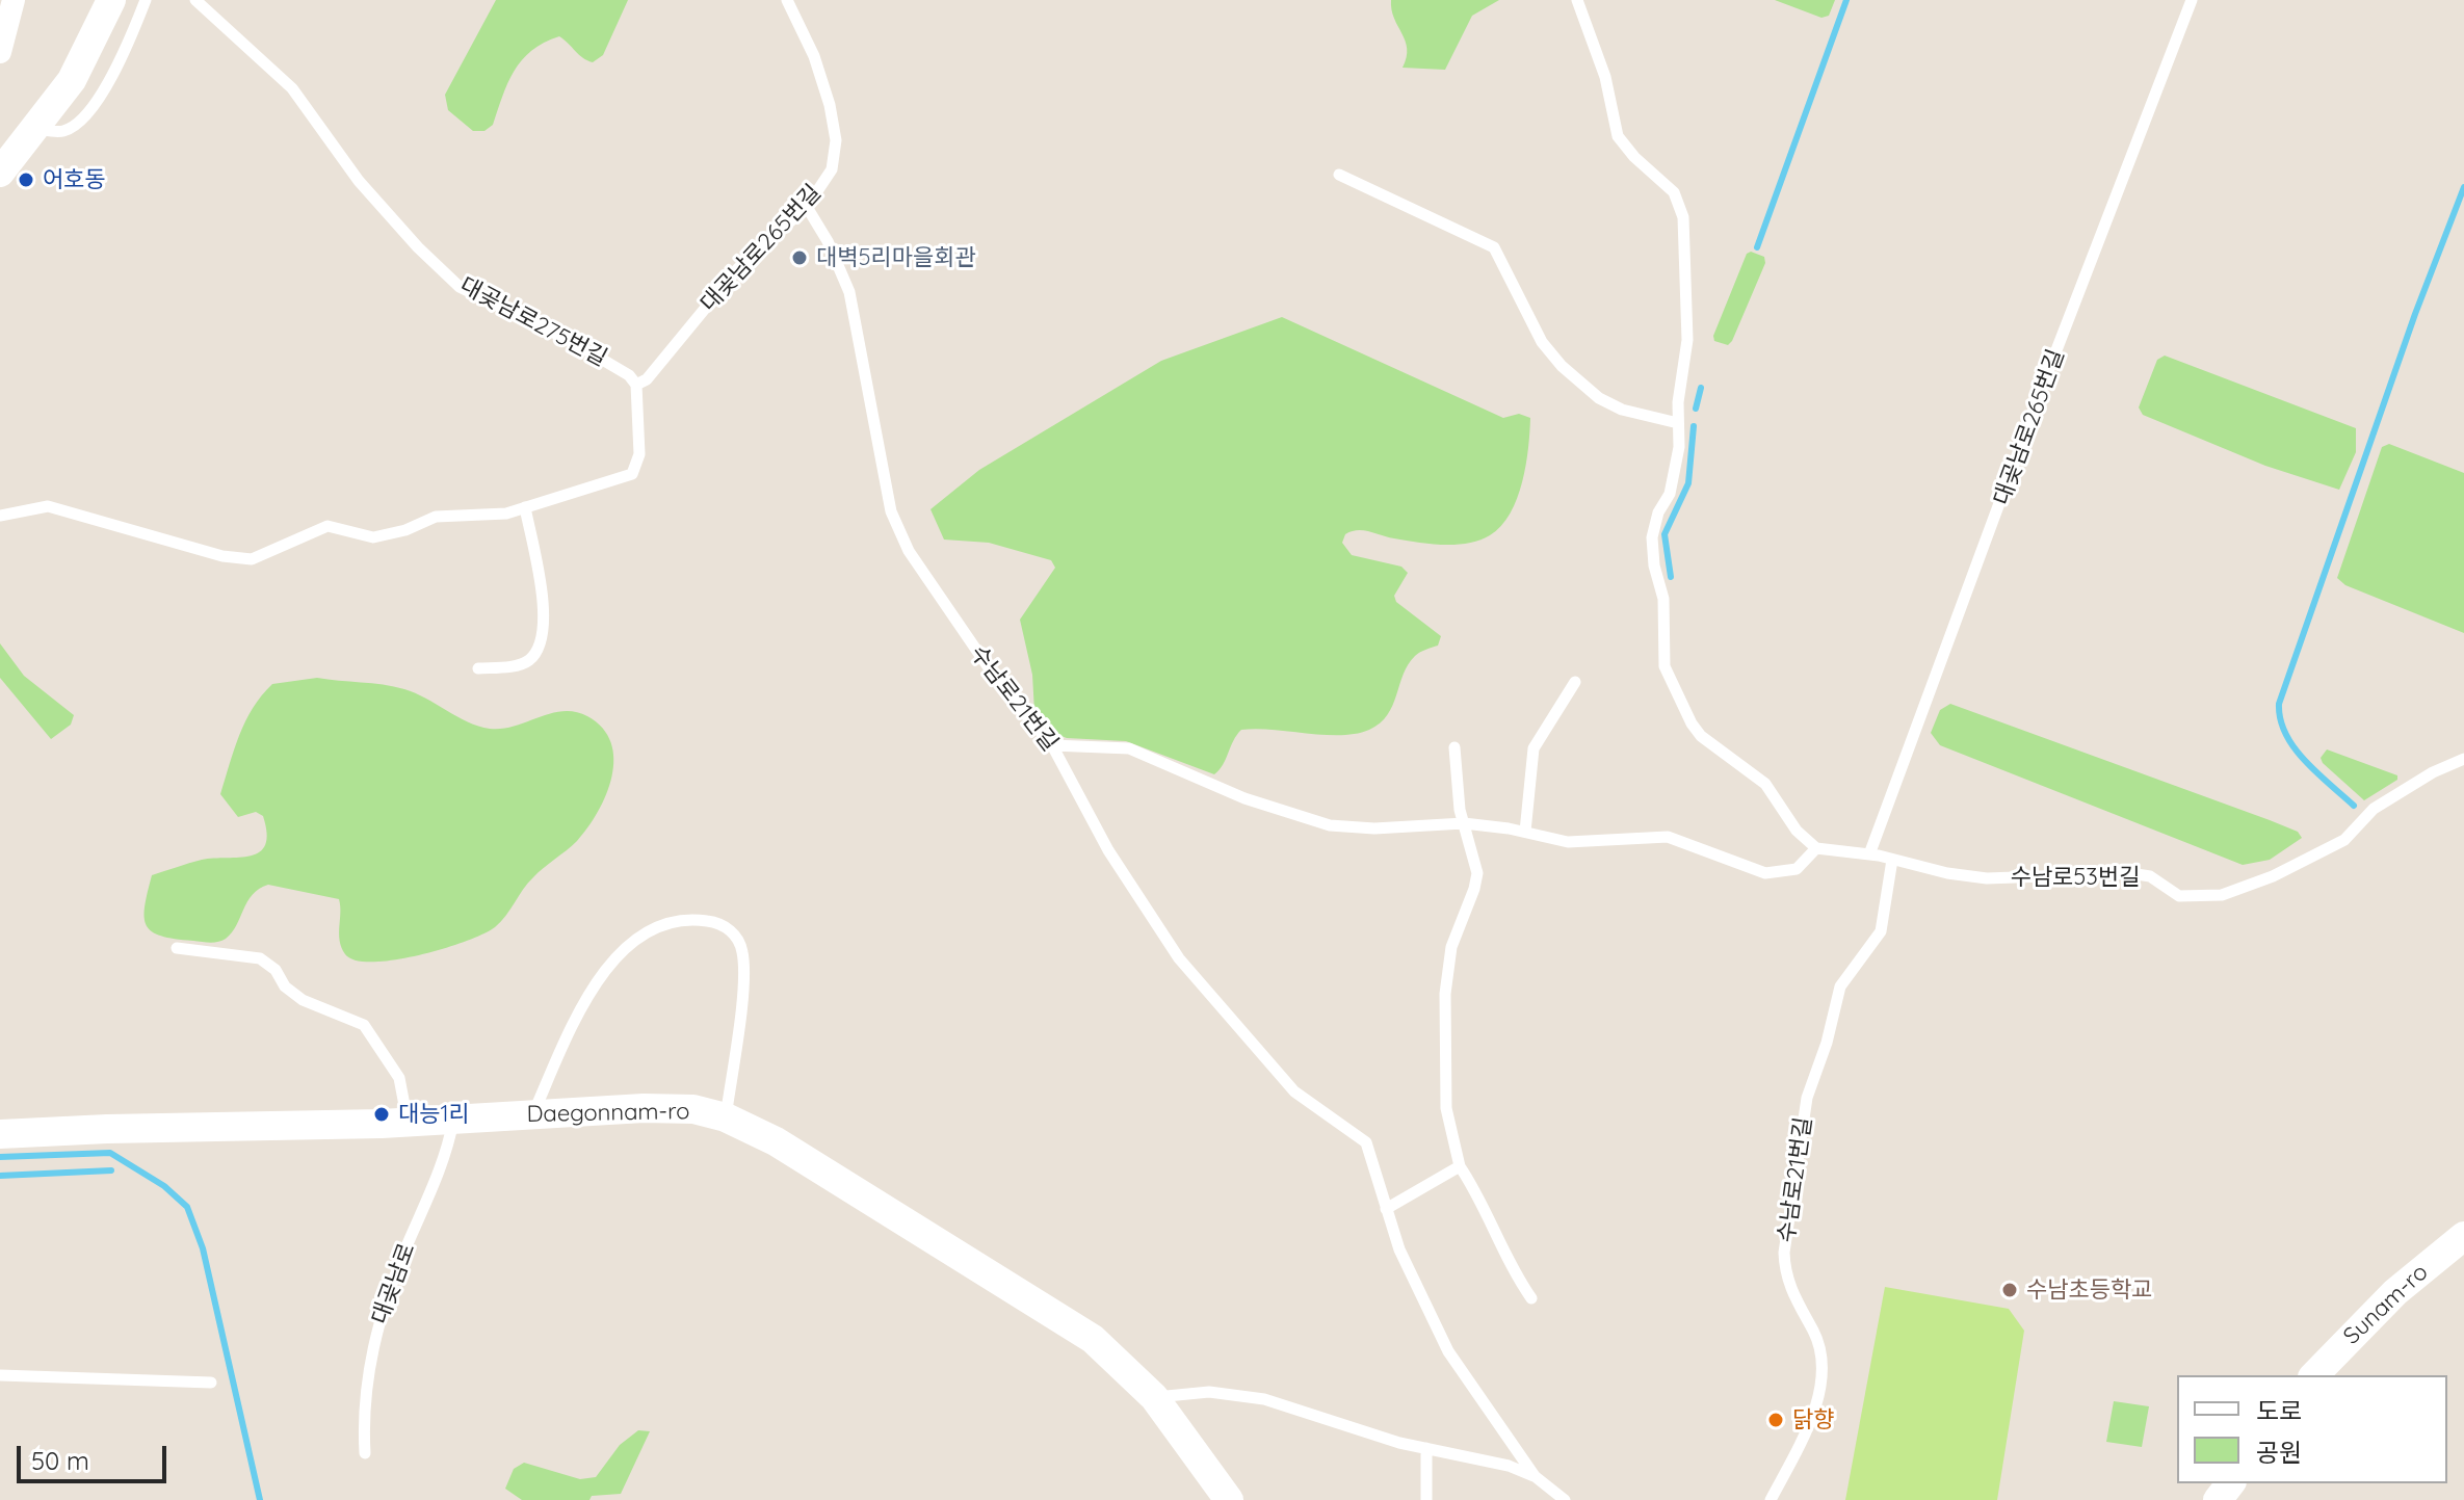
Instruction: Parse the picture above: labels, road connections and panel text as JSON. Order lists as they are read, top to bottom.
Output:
{
  "streets": {
    "street": ["Daegonnam-ro", "Sunam-ro"],
    "lane": [
      "대곶남로265번길",
      "대곶남로275번길",
      "수남로21번길",
      "수남로53번길",
      "대곶남로"
    ]
  },
  "crossings": [
    ["대곶남로265번길", "대곶남로275번길"],
    ["대곶남로265번길", "수남로21번길"],
    ["수남로21번길", "수남로53번길"],
    ["Daegonnam-ro", "대곶남로"]
  ],
  "places": [
    "어호동",
    "대벽5리마을회관",
    "대능1리",
    "수남초등학교",
    "닭향"
  ],
  "legend": ["도로", "공원"],
  "scale_bar": "50 m"
}
